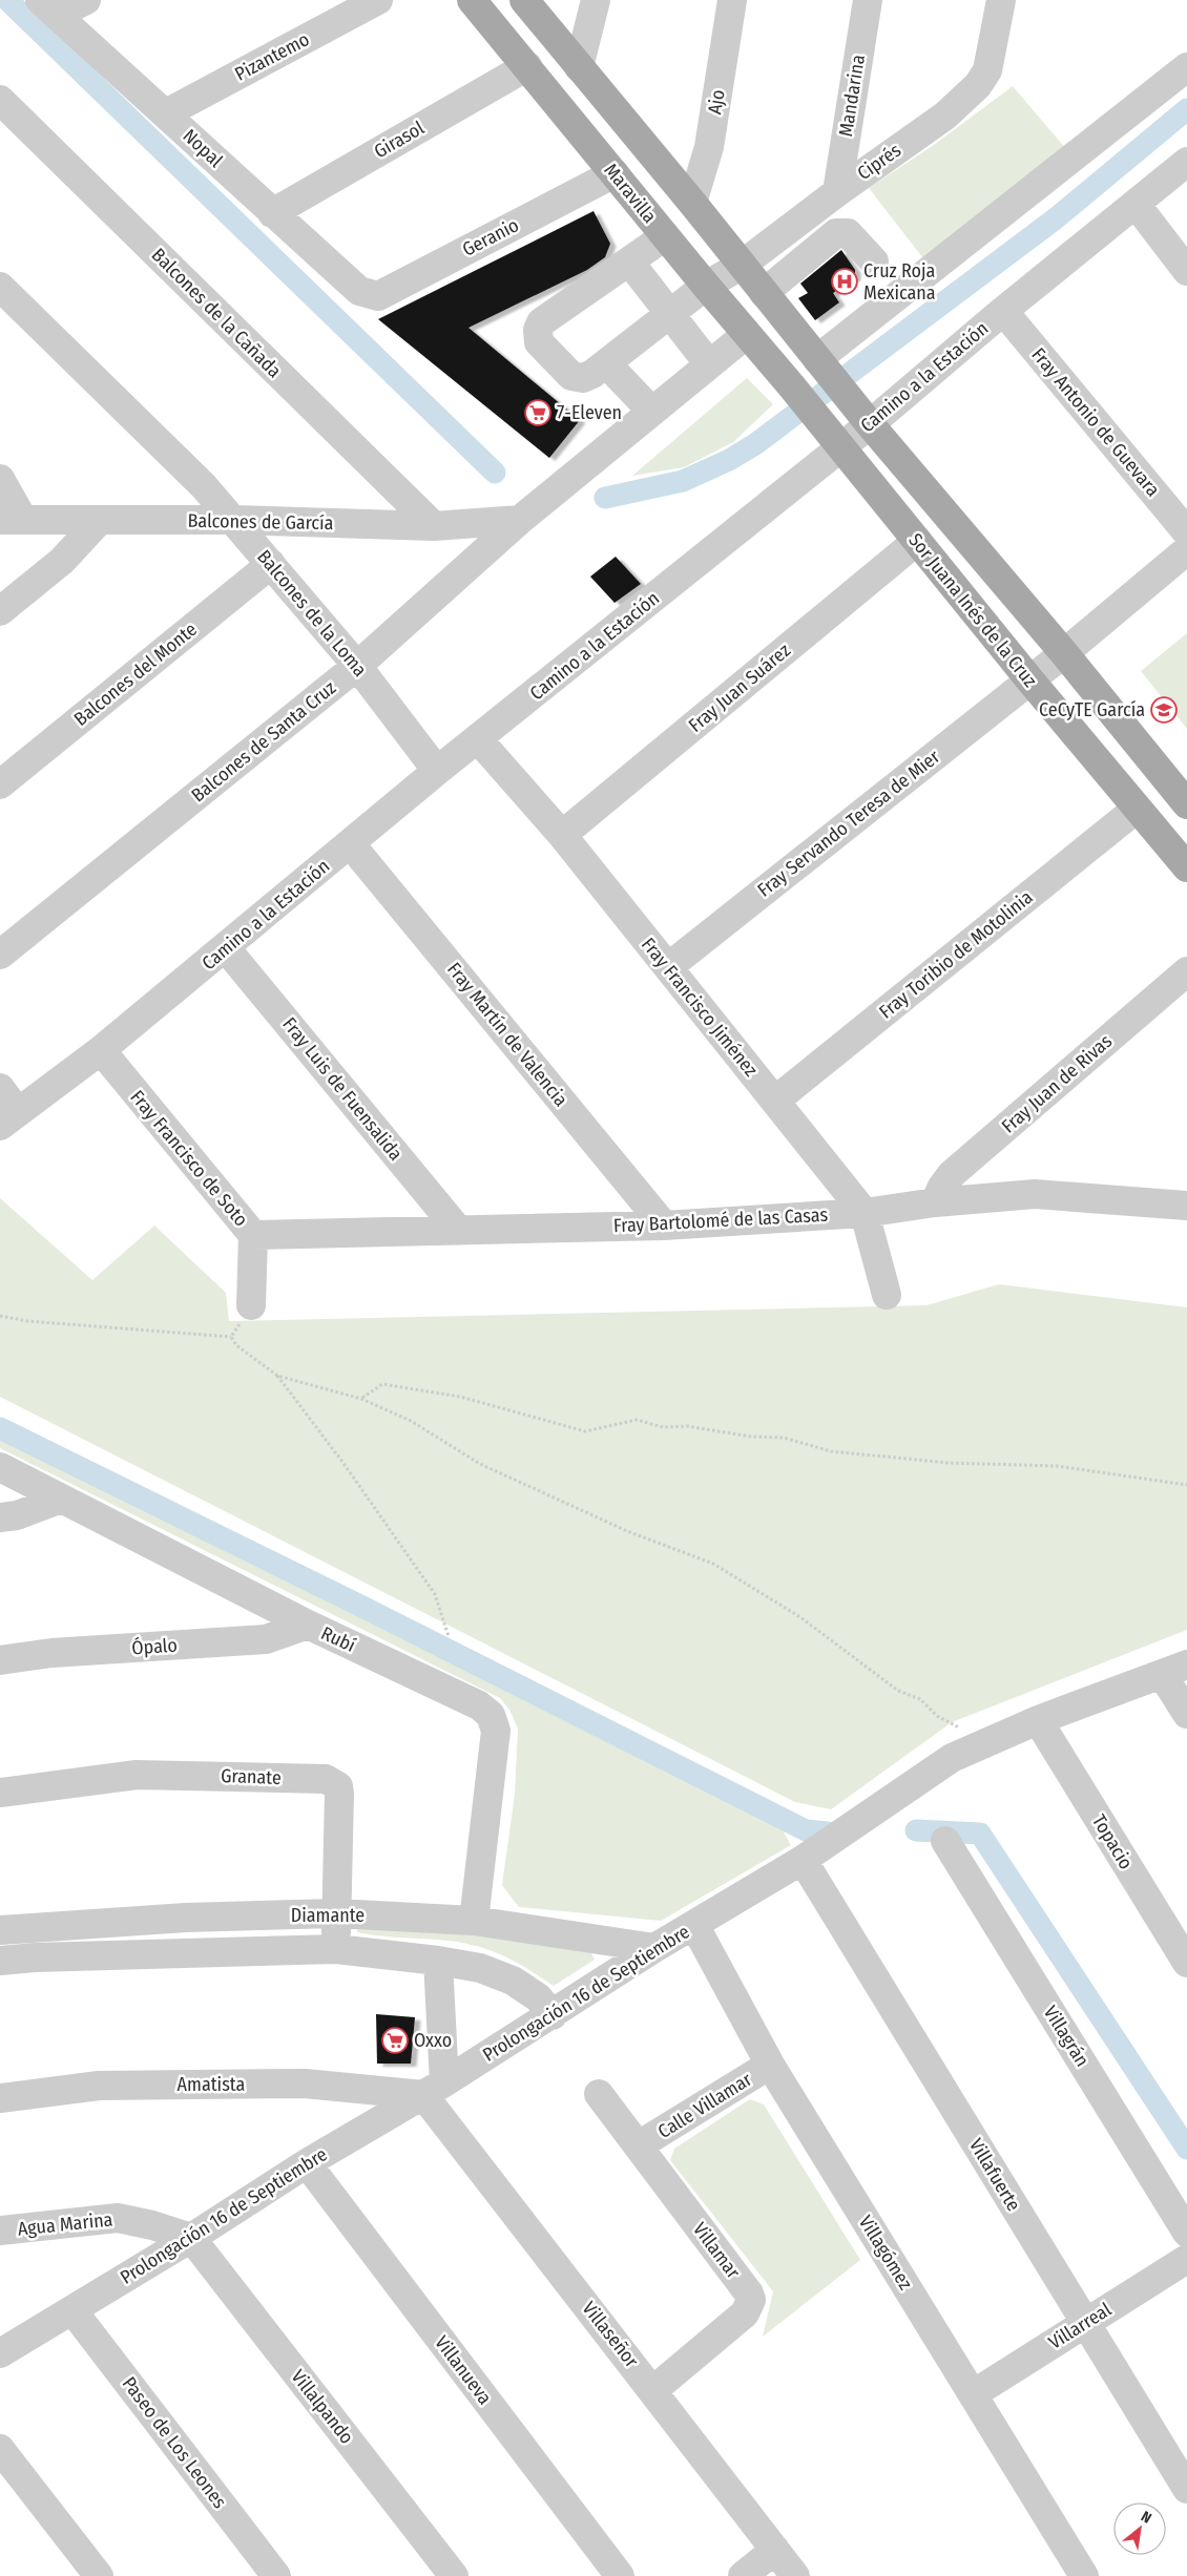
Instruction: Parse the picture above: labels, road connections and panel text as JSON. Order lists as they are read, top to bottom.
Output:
{
  "streets": {
    "main road": ["Maravilla", "Sor Juana Inés de la Cruz"],
    "street": [
      "Pizantemo",
      "Mandarina",
      "Ajo",
      "Girasol",
      "Nopal",
      "Ciprés",
      "Geranio",
      "Balcones de la Cañada",
      "Camino a la Estación",
      "Fray Antonio de Guevara",
      "Balcones de García",
      "Balcones de la Loma",
      "Balcones del Monte",
      "Fray Juan Suárez",
      "Balcones de Santa Cruz",
      "Fray Servando Teresa de Mier",
      "Fray Toribio de Motolinia",
      "Fray Francisco Jiménez",
      "Fray Martín de Valencia",
      "Fray Juan de Rivas",
      "Fray Luis de Fuensalida",
      "Fray Francisco de Soto",
      "Fray Bartolomé de las Casas",
      "Rubí",
      "Ópalo",
      "Granate",
      "Topacio",
      "Diamante",
      "Prolongación 16 de Septiembre",
      "Villagrán",
      "Amatista",
      "Calle Villamar",
      "Villafuerte",
      "Agua Marina",
      "Villamar",
      "Villagómez",
      "Villarreal",
      "Villaseñor",
      "Villanueva",
      "Villalpando",
      "Paseo de Los Leones"
    ]
  },
  "crossings": [
    ["Pizantemo", "Nopal"],
    ["Mandarina", "Ciprés"],
    ["Girasol", "Nopal"],
    ["Girasol", "Maravilla"],
    ["Nopal", "Geranio"],
    ["Ciprés", "Maravilla"],
    ["Maravilla", "Geranio"],
    ["Maravilla", "Sor Juana Inés de la Cruz"],
    ["Maravilla", "Balcones de Santa Cruz"],
    ["Balcones de la Cañada", "Balcones de García"],
    ["Camino a la Estación", "Fray Antonio de Guevara"],
    ["Camino a la Estación", "Sor Juana Inés de la Cruz"],
    ["Camino a la Estación", "Balcones de la Loma"],
    ["Camino a la Estación", "Fray Francisco Jiménez"],
    ["Camino a la Estación", "Fray Martín de Valencia"],
    ["Camino a la Estación", "Fray Luis de Fuensalida"],
    ["Camino a la Estación", "Fray Francisco de Soto"],
    ["Balcones de García", "Balcones de la Loma"],
    ["Balcones de García", "Balcones de Santa Cruz"],
    ["Sor Juana Inés de la Cruz", "Fray Juan Suárez"],
    ["Sor Juana Inés de la Cruz", "Fray Servando Teresa de Mier"],
    ["Sor Juana Inés de la Cruz", "Fray Toribio de Motolinia"],
    ["Balcones de la Loma", "Balcones del Monte"],
    ["Balcones de la Loma", "Balcones de Santa Cruz"],
    ["Fray Juan Suárez", "Fray Francisco Jiménez"],
    ["Fray Servando Teresa de Mier", "Fray Francisco Jiménez"],
    ["Fray Toribio de Motolinia", "Fray Francisco Jiménez"],
    ["Fray Francisco Jiménez", "Fray Bartolomé de las Casas"],
    ["Fray Martín de Valencia", "Fray Bartolomé de las Casas"],
    ["Fray Juan de Rivas", "Fray Bartolomé de las Casas"],
    ["Fray Luis de Fuensalida", "Fray Bartolomé de las Casas"],
    ["Fray Francisco de Soto", "Fray Bartolomé de las Casas"],
    ["Rubí", "Ópalo"],
    ["Rubí", "Diamante"],
    ["Granate", "Diamante"],
    ["Topacio", "Prolongación 16 de Septiembre"],
    ["Diamante", "Prolongación 16 de Septiembre"],
    ["Prolongación 16 de Septiembre", "Amatista"],
    ["Prolongación 16 de Septiembre", "Villafuerte"],
    ["Prolongación 16 de Septiembre", "Agua Marina"],
    ["Prolongación 16 de Septiembre", "Villagómez"],
    ["Prolongación 16 de Septiembre", "Villaseñor"],
    ["Prolongación 16 de Septiembre", "Villanueva"],
    ["Prolongación 16 de Septiembre", "Villalpando"],
    ["Prolongación 16 de Septiembre", "Paseo de Los Leones"],
    ["Amatista", "Villaseñor"],
    ["Calle Villamar", "Villamar"],
    ["Calle Villamar", "Villagómez"],
    ["Villafuerte", "Villarreal"],
    ["Agua Marina", "Villalpando"],
    ["Villamar", "Villaseñor"],
    ["Villagómez", "Villarreal"]
  ],
  "places": {
    "hospital": ["Cruz Roja Mexicana"],
    "supermarket": ["7-Eleven", "Oxxo"],
    "school or university": ["CeCyTE García"]
  },
  "north": "top right"
}
